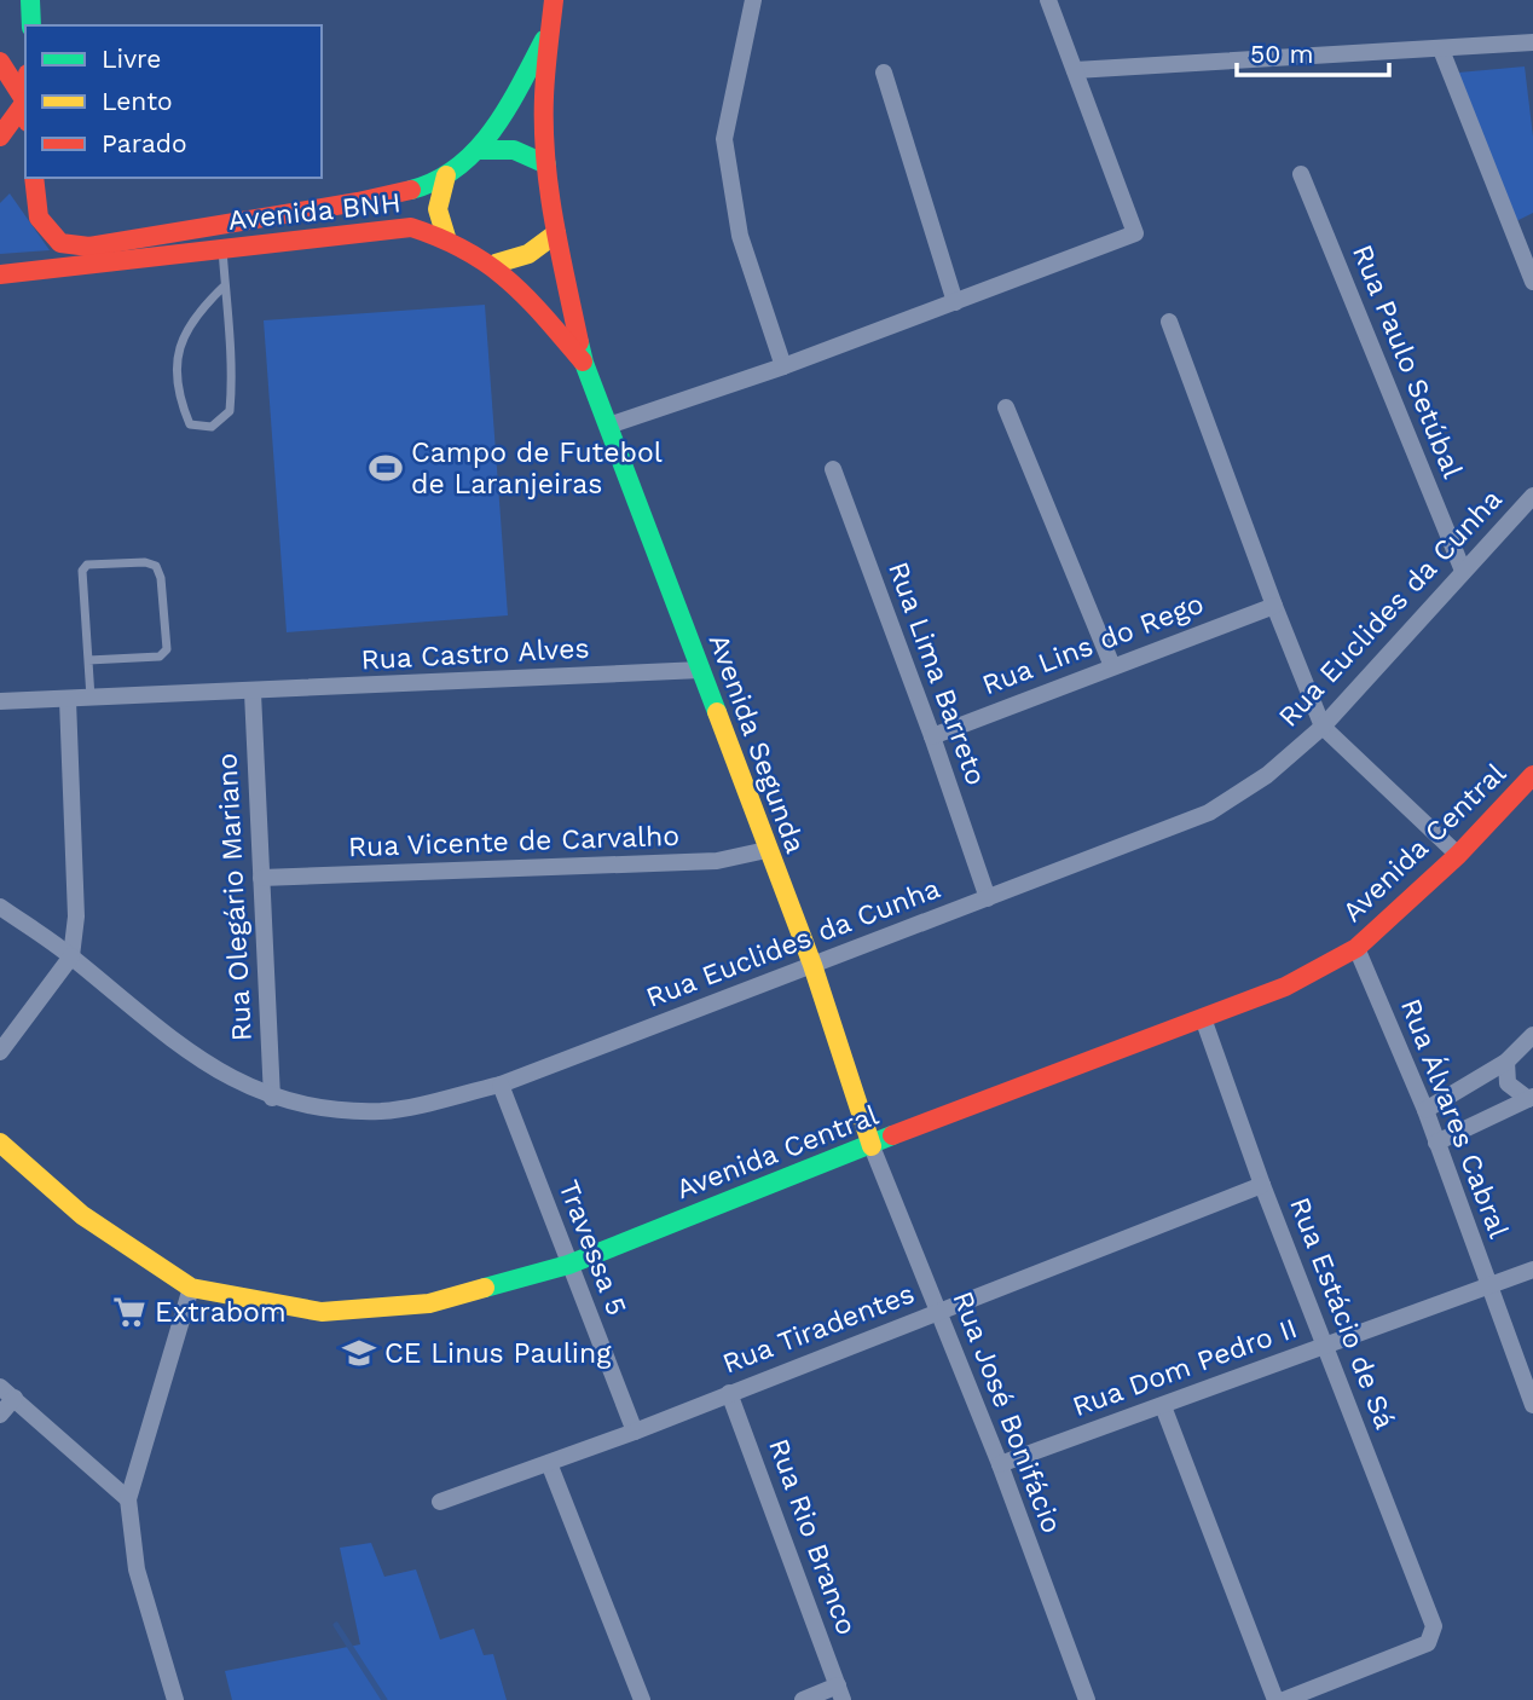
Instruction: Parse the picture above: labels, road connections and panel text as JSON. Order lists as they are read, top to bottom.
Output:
{
  "streets": {
    "street": [
      "Avenida BNH",
      "Rua Paulo Setúbal",
      "Rua Euclides da Cunha",
      "Rua Lins do Rego",
      "Rua Castro Alves",
      "Rua Lima Barreto",
      "Avenida Segunda",
      "Rua Vicente de Carvalho",
      "Avenida Central",
      "Rua Olegário Mariano",
      "Rua Álvares Cabral",
      "Travessa 5",
      "Rua Estácio de Sá",
      "Rua Tiradentes",
      "Rua Dom Pedro II",
      "Rua José Bonifácio",
      "Rua Rio Branco"
    ]
  },
  "crossings": [
    ["Avenida BNH", "Avenida Segunda"],
    ["Rua Paulo Setúbal", "Rua Euclides da Cunha"],
    ["Rua Euclides da Cunha", "Rua Lima Barreto"],
    ["Rua Euclides da Cunha", "Avenida Segunda"],
    ["Rua Euclides da Cunha", "Rua Olegário Mariano"],
    ["Rua Euclides da Cunha", "Travessa 5"],
    ["Rua Lins do Rego", "Rua Lima Barreto"],
    ["Rua Castro Alves", "Avenida Segunda"],
    ["Rua Castro Alves", "Rua Olegário Mariano"],
    ["Avenida Segunda", "Rua Vicente de Carvalho"],
    ["Avenida Segunda", "Avenida Central"],
    ["Avenida Segunda", "Rua José Bonifácio"],
    ["Rua Vicente de Carvalho", "Rua Olegário Mariano"],
    ["Avenida Central", "Rua Álvares Cabral"],
    ["Avenida Central", "Travessa 5"],
    ["Avenida Central", "Rua Estácio de Sá"],
    ["Avenida Central", "Rua José Bonifácio"],
    ["Rua Álvares Cabral", "Rua Dom Pedro II"],
    ["Travessa 5", "Rua Tiradentes"],
    ["Rua Estácio de Sá", "Rua Tiradentes"],
    ["Rua Estácio de Sá", "Rua Dom Pedro II"],
    ["Rua Tiradentes", "Rua José Bonifácio"],
    ["Rua Tiradentes", "Rua Rio Branco"],
    ["Rua Dom Pedro II", "Rua José Bonifácio"]
  ],
  "places": {
    "sports": ["Campo de Futebol de Laranjeiras"],
    "supermarket": ["Extrabom"],
    "school or university": ["CE Linus Pauling"]
  },
  "legend": ["Livre", "Lento", "Parado"],
  "scale_bar": "50 m"
}
